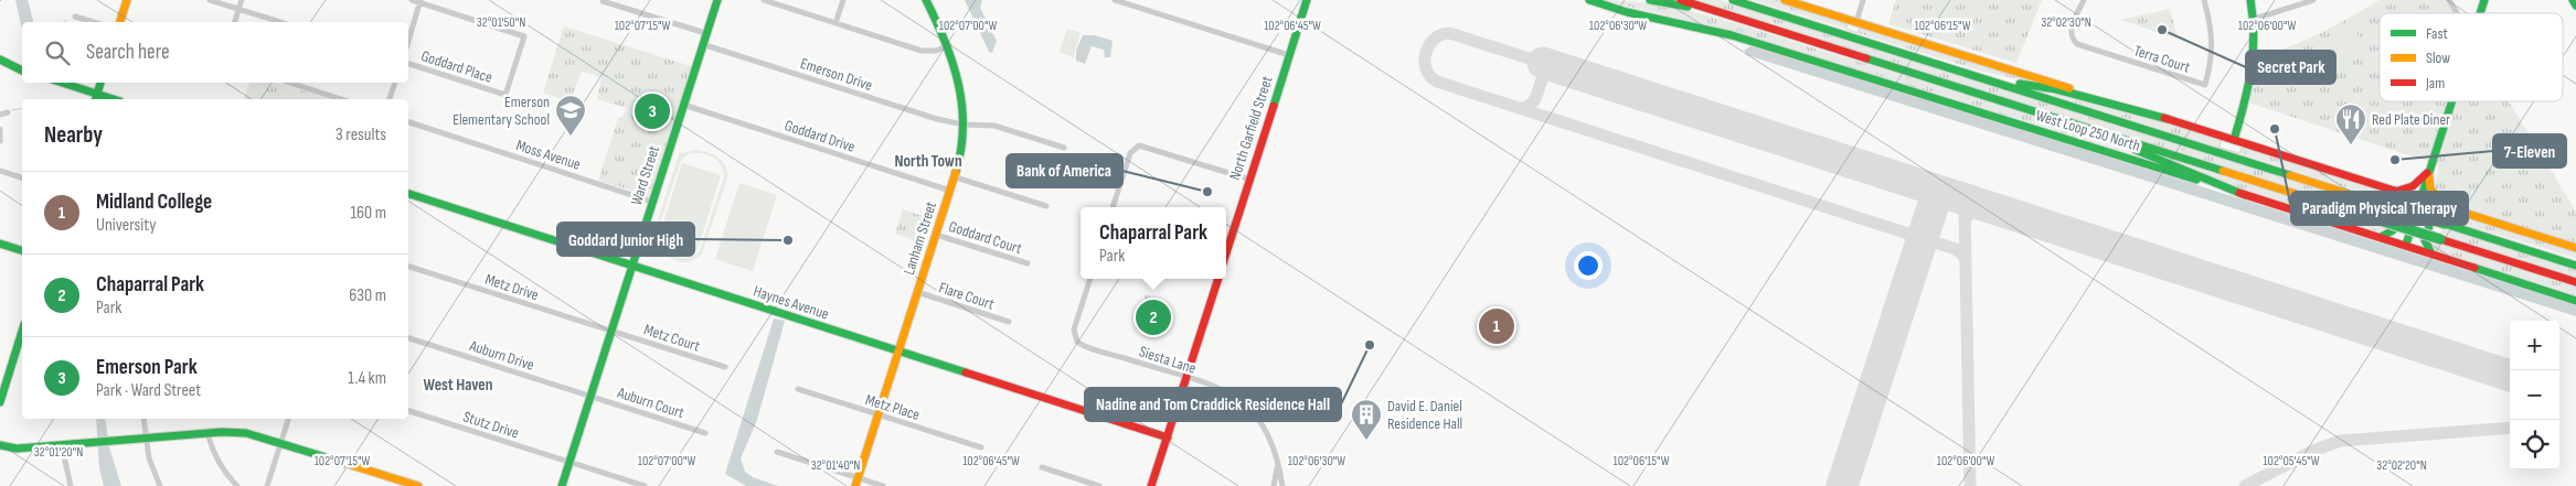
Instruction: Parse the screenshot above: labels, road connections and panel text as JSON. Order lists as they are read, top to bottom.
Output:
{
  "streets": {
    "main road": [
      "North Garfield Street",
      "West Loop 250 North",
      "Ward Street",
      "Lanham Street",
      "Haynes Avenue"
    ],
    "street": [
      "Terra Court",
      "Goddard Place",
      "Emerson Drive",
      "Goddard Drive",
      "Moss Avenue",
      "Goddard Court",
      "Metz Drive",
      "Flare Court",
      "Metz Court",
      "Auburn Drive",
      "Siesta Lane",
      "Auburn Court",
      "Metz Place",
      "Stutz Drive"
    ]
  },
  "crossings": [
    ["Emerson Drive", "Ward Street"],
    ["Emerson Drive", "Lanham Street"],
    ["Goddard Drive", "Ward Street"],
    ["Goddard Drive", "Lanham Street"],
    ["Moss Avenue", "Ward Street"],
    ["Ward Street", "Metz Drive"],
    ["Ward Street", "Haynes Avenue"],
    ["Ward Street", "Metz Court"],
    ["Ward Street", "Auburn Drive"],
    ["Ward Street", "Auburn Court"],
    ["Ward Street", "Stutz Drive"],
    ["Goddard Court", "Lanham Street"],
    ["Lanham Street", "Flare Court"],
    ["Lanham Street", "Haynes Avenue"],
    ["Lanham Street", "Metz Place"],
    ["Metz Drive", "Metz Court"],
    ["Auburn Drive", "Auburn Court"]
  ],
  "districts": ["North Town", "West Haven"],
  "places": {
    "other": [
      "Secret Park",
      "Paradigm Physical Therapy",
      "7-Eleven",
      "Bank of America",
      "Goddard Junior High",
      "Nadine and Tom Craddick Residence Hall"
    ],
    "school or university": ["Emerson Elementary School"],
    "restaurant": ["Red Plate Diner"],
    "building": ["David E. Daniel Residence Hall"]
  },
  "legend": ["Fast", "Slow", "Jam"],
  "page": {
    "search": "Search here",
    "pins": ["3", "2", "1"],
    "heading": ["Nearby", "3 results"],
    "list": [
      {
        "mark": "1",
        "name": "Midland College",
        "note": "University",
        "value": "160 m"
      },
      {
        "mark": "2",
        "name": "Chaparral Park",
        "note": "Park",
        "value": "630 m"
      },
      {
        "mark": "3",
        "name": "Emerson Park",
        "note": "Park · Ward Street",
        "value": "1.4 km"
      }
    ],
    "popup": ["Chaparral Park", "Park"],
    "map_buttons": ["+", "−"]
  },
  "coordinates": [
    "32°01'50\"N",
    "32°02'30\"N",
    "102°07'15\"W",
    "102°07'00\"W",
    "102°06'45\"W",
    "102°06'30\"W",
    "102°06'15\"W",
    "102°06'00\"W",
    "32°01'20\"N",
    "102°05'45\"W",
    "32°01'40\"N",
    "32°02'20\"N"
  ]
}
